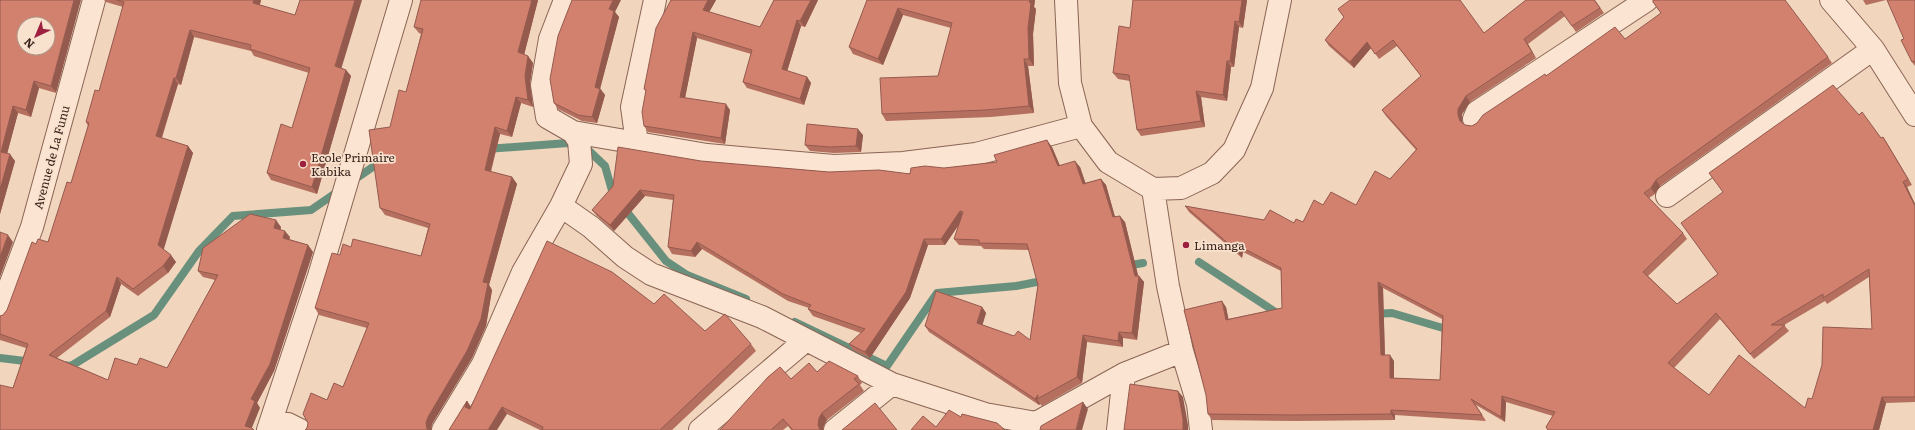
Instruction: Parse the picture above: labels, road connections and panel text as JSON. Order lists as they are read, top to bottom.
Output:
{
  "streets": {
    "street": ["Avenue de La Funu"]
  },
  "places": ["Ecole Primaire Kabika", "Limanga"],
  "north": "bottom left"
}
